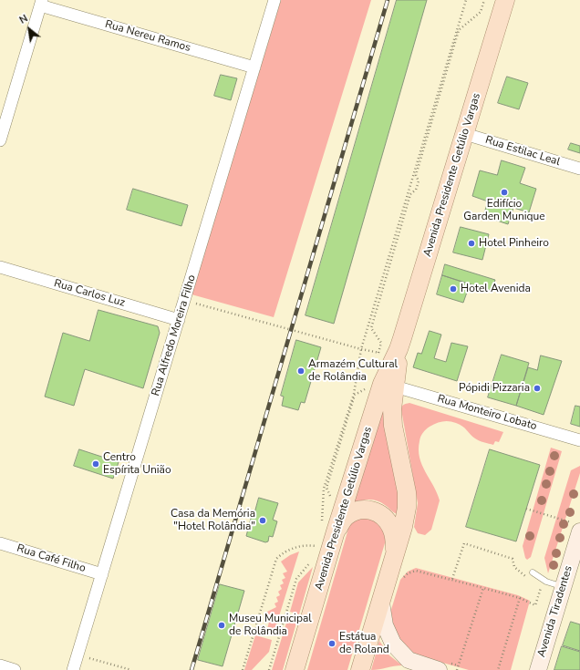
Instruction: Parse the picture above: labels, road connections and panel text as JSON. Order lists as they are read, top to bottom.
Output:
{
  "streets": {
    "main road": ["Avenida Presidente Getúlio Vargas"],
    "street": [
      "Rua Nereu Ramos",
      "Rua Estilac Leal",
      "Rua Carlos Luz",
      "Rua Alfredo Moreira Filho",
      "Rua Monteiro Lobato",
      "Rua Café Filho",
      "Avenida Tiradentes"
    ]
  },
  "crossings": [
    ["Rua Nereu Ramos", "Rua Alfredo Moreira Filho"],
    ["Rua Estilac Leal", "Avenida Presidente Getúlio Vargas"],
    ["Avenida Presidente Getúlio Vargas", "Rua Monteiro Lobato"],
    ["Rua Carlos Luz", "Rua Alfredo Moreira Filho"],
    ["Rua Alfredo Moreira Filho", "Rua Café Filho"]
  ],
  "places": [
    "Edifício Garden Munique",
    "Hotel Pinheiro",
    "Hotel Avenida",
    "Armazém Cultural de Rolândia",
    "Pópidi Pizzaria",
    "Centro Espírita União",
    "Casa da Memória \"Hotel Rolândia\"",
    "Museu Municipal de Rolândia",
    "Estátua de Roland"
  ],
  "north": "top left"
}
